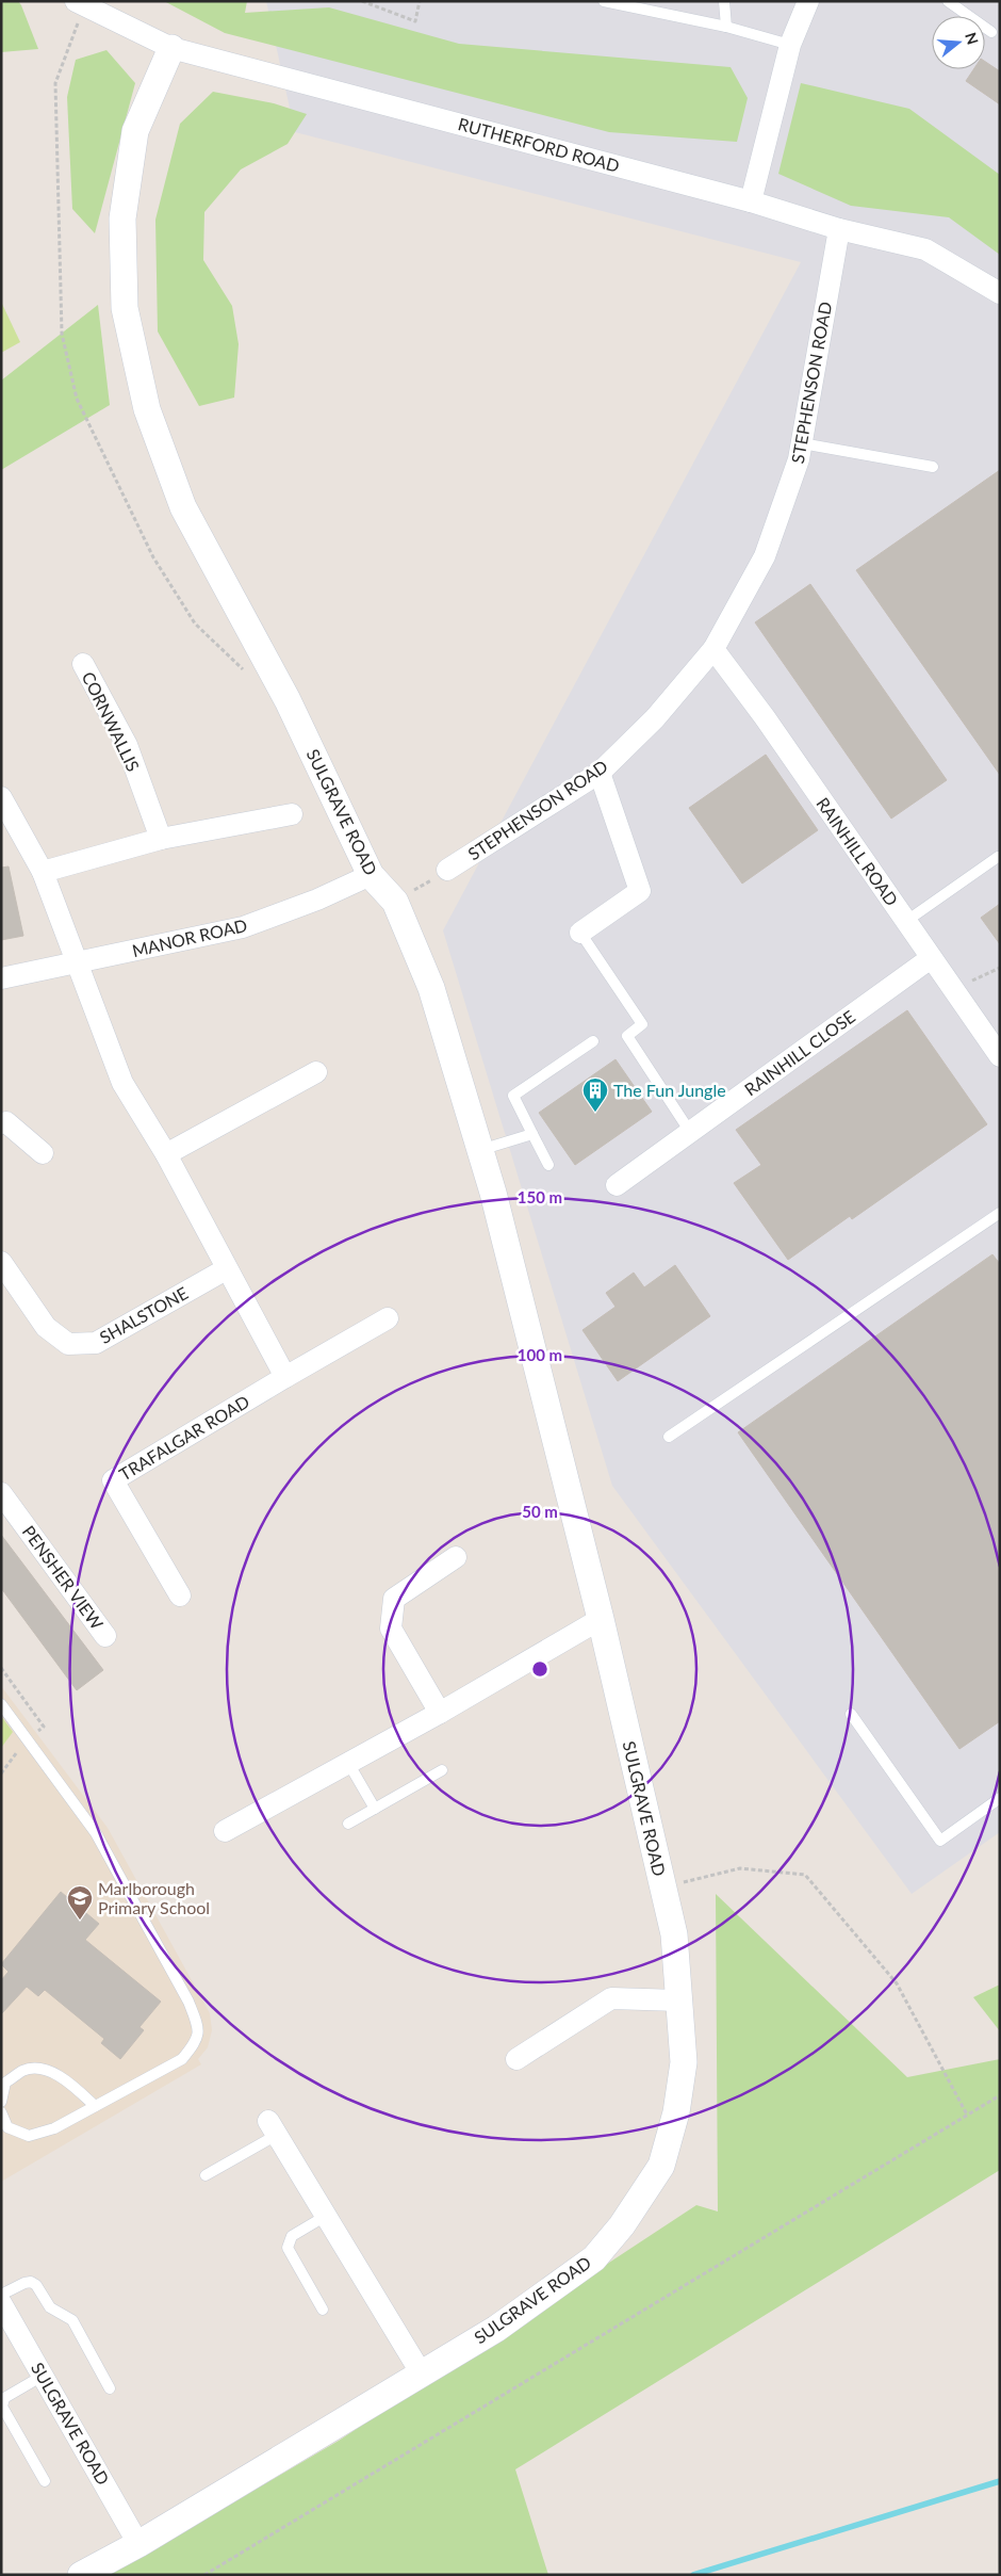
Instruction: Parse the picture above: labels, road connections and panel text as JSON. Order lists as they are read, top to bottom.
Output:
{
  "streets": {
    "street": [
      "RUTHERFORD ROAD",
      "STEPHENSON ROAD",
      "CORNWALLIS",
      "SULGRAVE ROAD",
      "RAINHILL ROAD",
      "MANOR ROAD",
      "RAINHILL CLOSE",
      "SHALSTONE",
      "TRAFALGAR ROAD",
      "PENSHER VIEW"
    ]
  },
  "crossings": [
    ["RUTHERFORD ROAD", "STEPHENSON ROAD"],
    ["RUTHERFORD ROAD", "SULGRAVE ROAD"],
    ["STEPHENSON ROAD", "RAINHILL ROAD"],
    ["SULGRAVE ROAD", "MANOR ROAD"],
    ["RAINHILL ROAD", "RAINHILL CLOSE"]
  ],
  "places": {
    "building": ["The Fun Jungle"],
    "school or university": ["Marlborough Primary School"]
  },
  "north": "right",
  "rings": ["150 m", "100 m", "50 m"]
}
